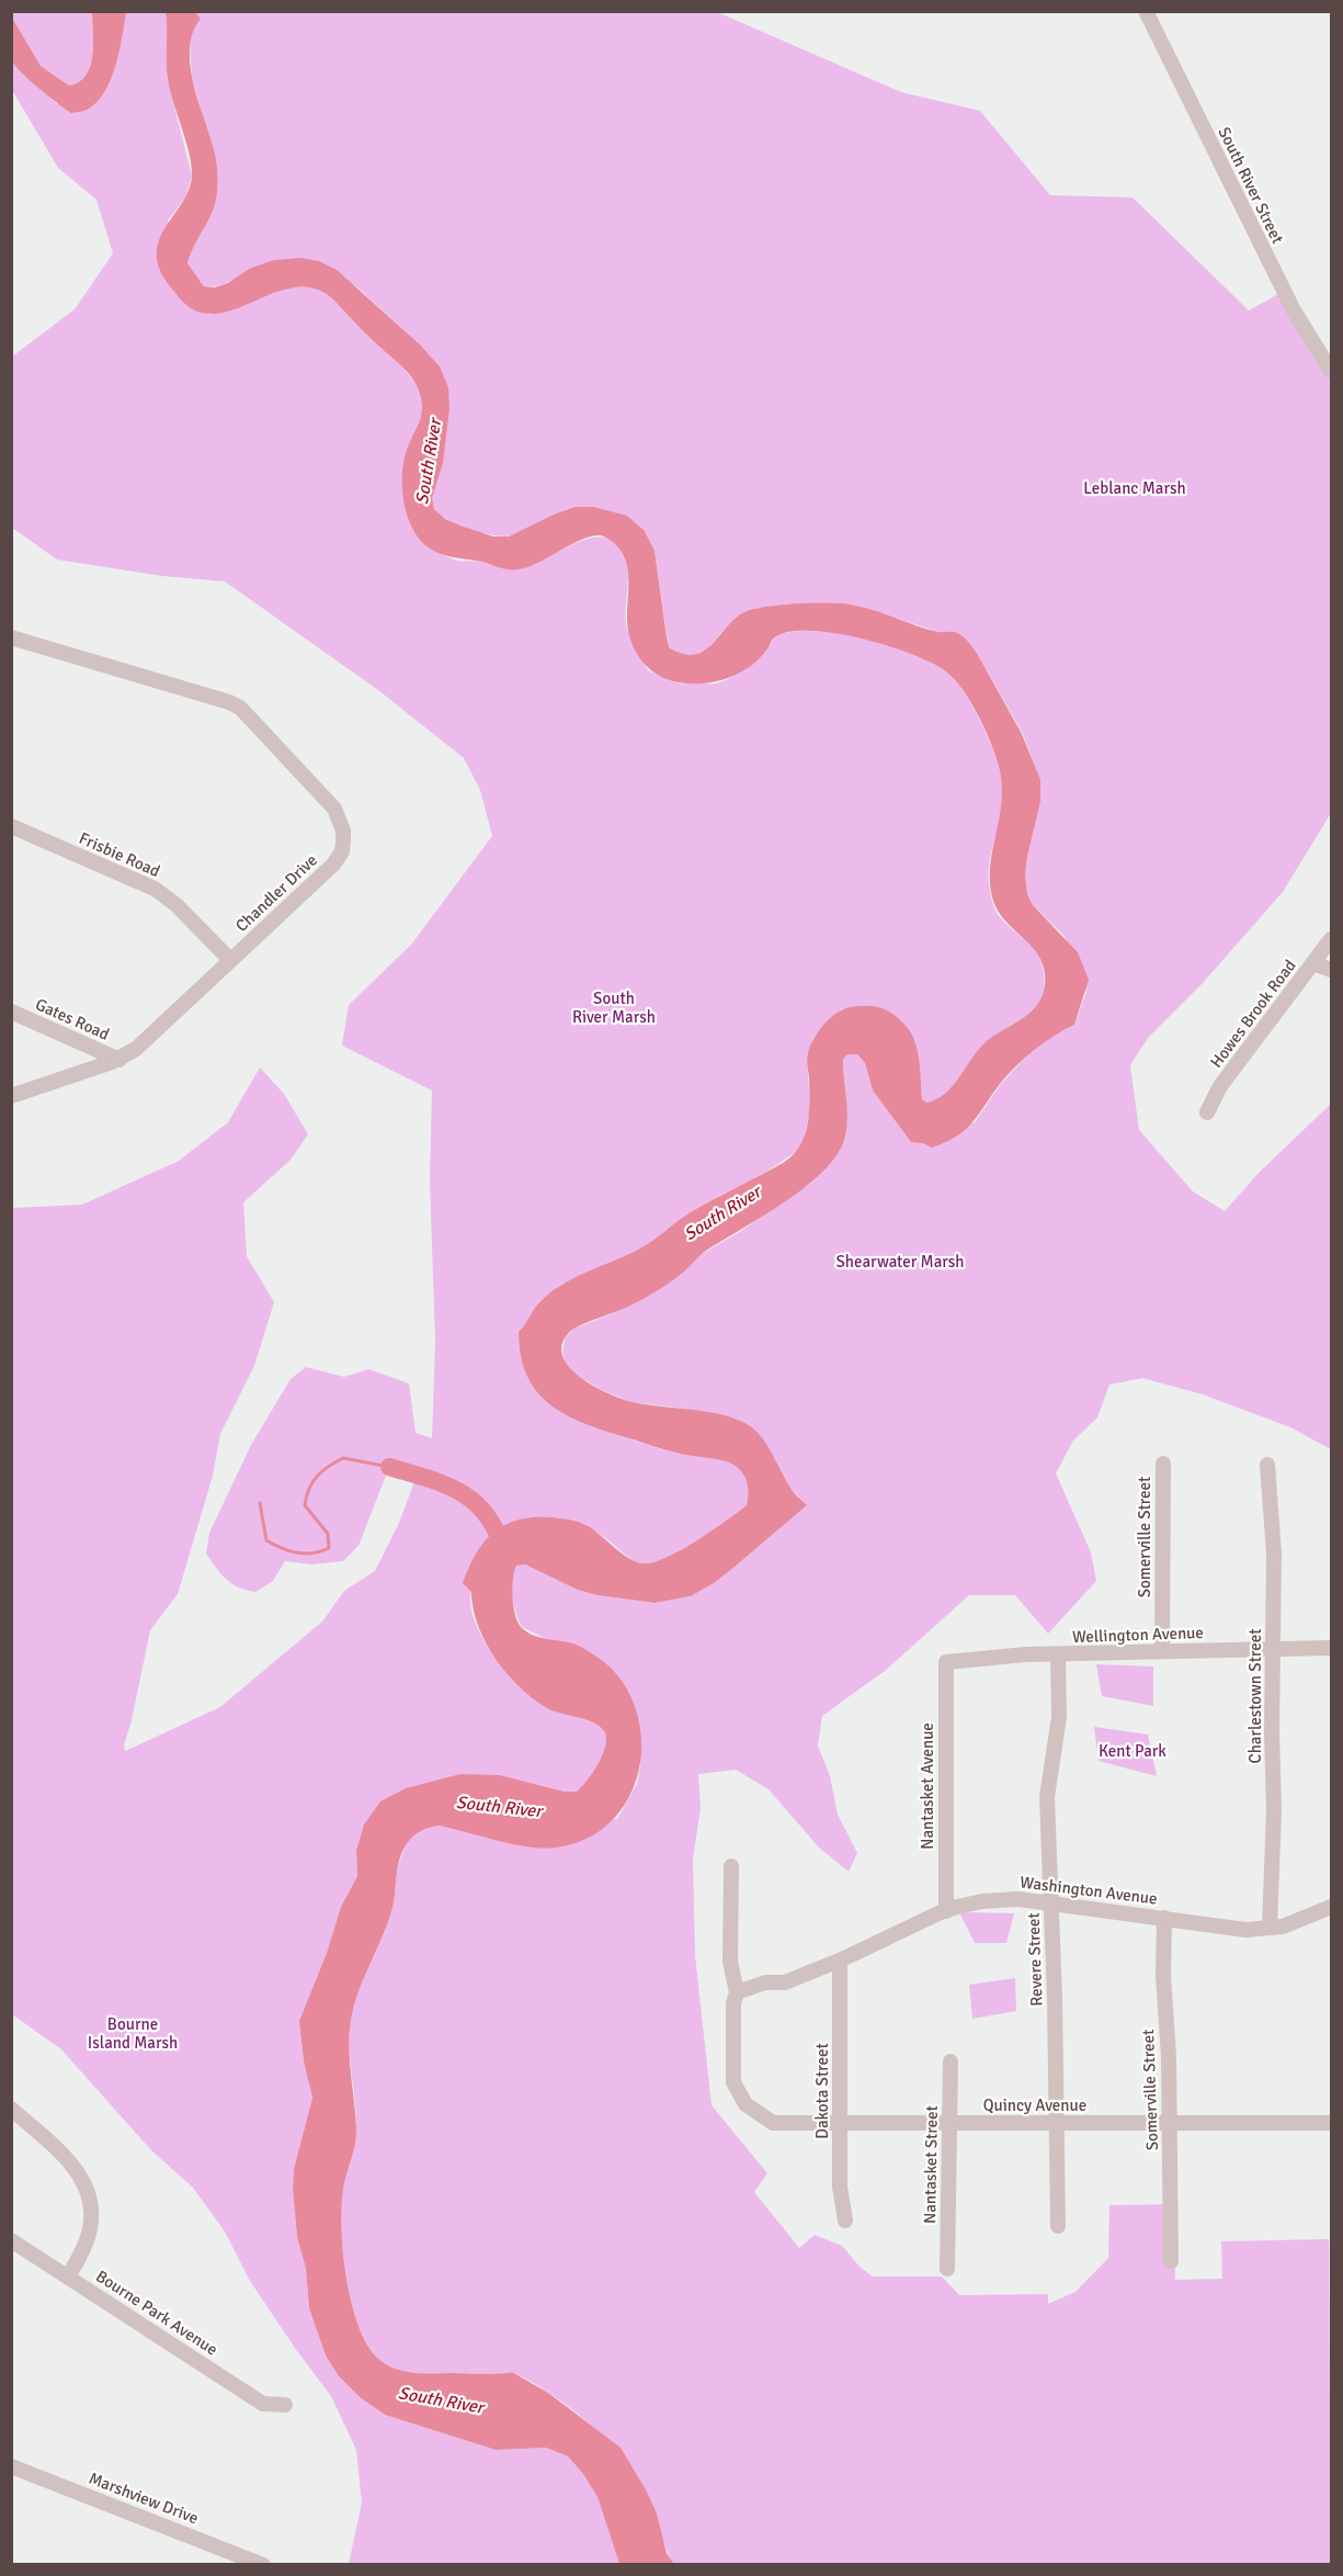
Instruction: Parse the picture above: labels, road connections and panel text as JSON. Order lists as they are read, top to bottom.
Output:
{
  "streets": {
    "street": [
      "South River Street",
      "Frisbie Road",
      "Chandler Drive",
      "Howes Brook Road",
      "Gates Road",
      "Somerville Street",
      "Wellington Avenue",
      "Charlestown Street",
      "Nantasket Avenue",
      "Washington Avenue",
      "Revere Street",
      "Dakota Street",
      "Quincy Avenue",
      "Nantasket Street",
      "Bourne Park Avenue",
      "Marshview Drive"
    ]
  },
  "crossings": [
    ["Frisbie Road", "Chandler Drive"],
    ["Chandler Drive", "Gates Road"],
    ["Somerville Street", "Wellington Avenue"],
    ["Somerville Street", "Washington Avenue"],
    ["Somerville Street", "Quincy Avenue"],
    ["Wellington Avenue", "Charlestown Street"],
    ["Wellington Avenue", "Nantasket Avenue"],
    ["Wellington Avenue", "Revere Street"],
    ["Charlestown Street", "Washington Avenue"],
    ["Nantasket Avenue", "Washington Avenue"],
    ["Washington Avenue", "Revere Street"],
    ["Washington Avenue", "Dakota Street"],
    ["Washington Avenue", "Quincy Avenue"],
    ["Revere Street", "Quincy Avenue"],
    ["Dakota Street", "Quincy Avenue"],
    ["Quincy Avenue", "Nantasket Street"]
  ],
  "water": ["South River"],
  "parks": [
    "Leblanc Marsh",
    "South River Marsh",
    "Shearwater Marsh",
    "Kent Park",
    "Bourne Island Marsh"
  ]
}
